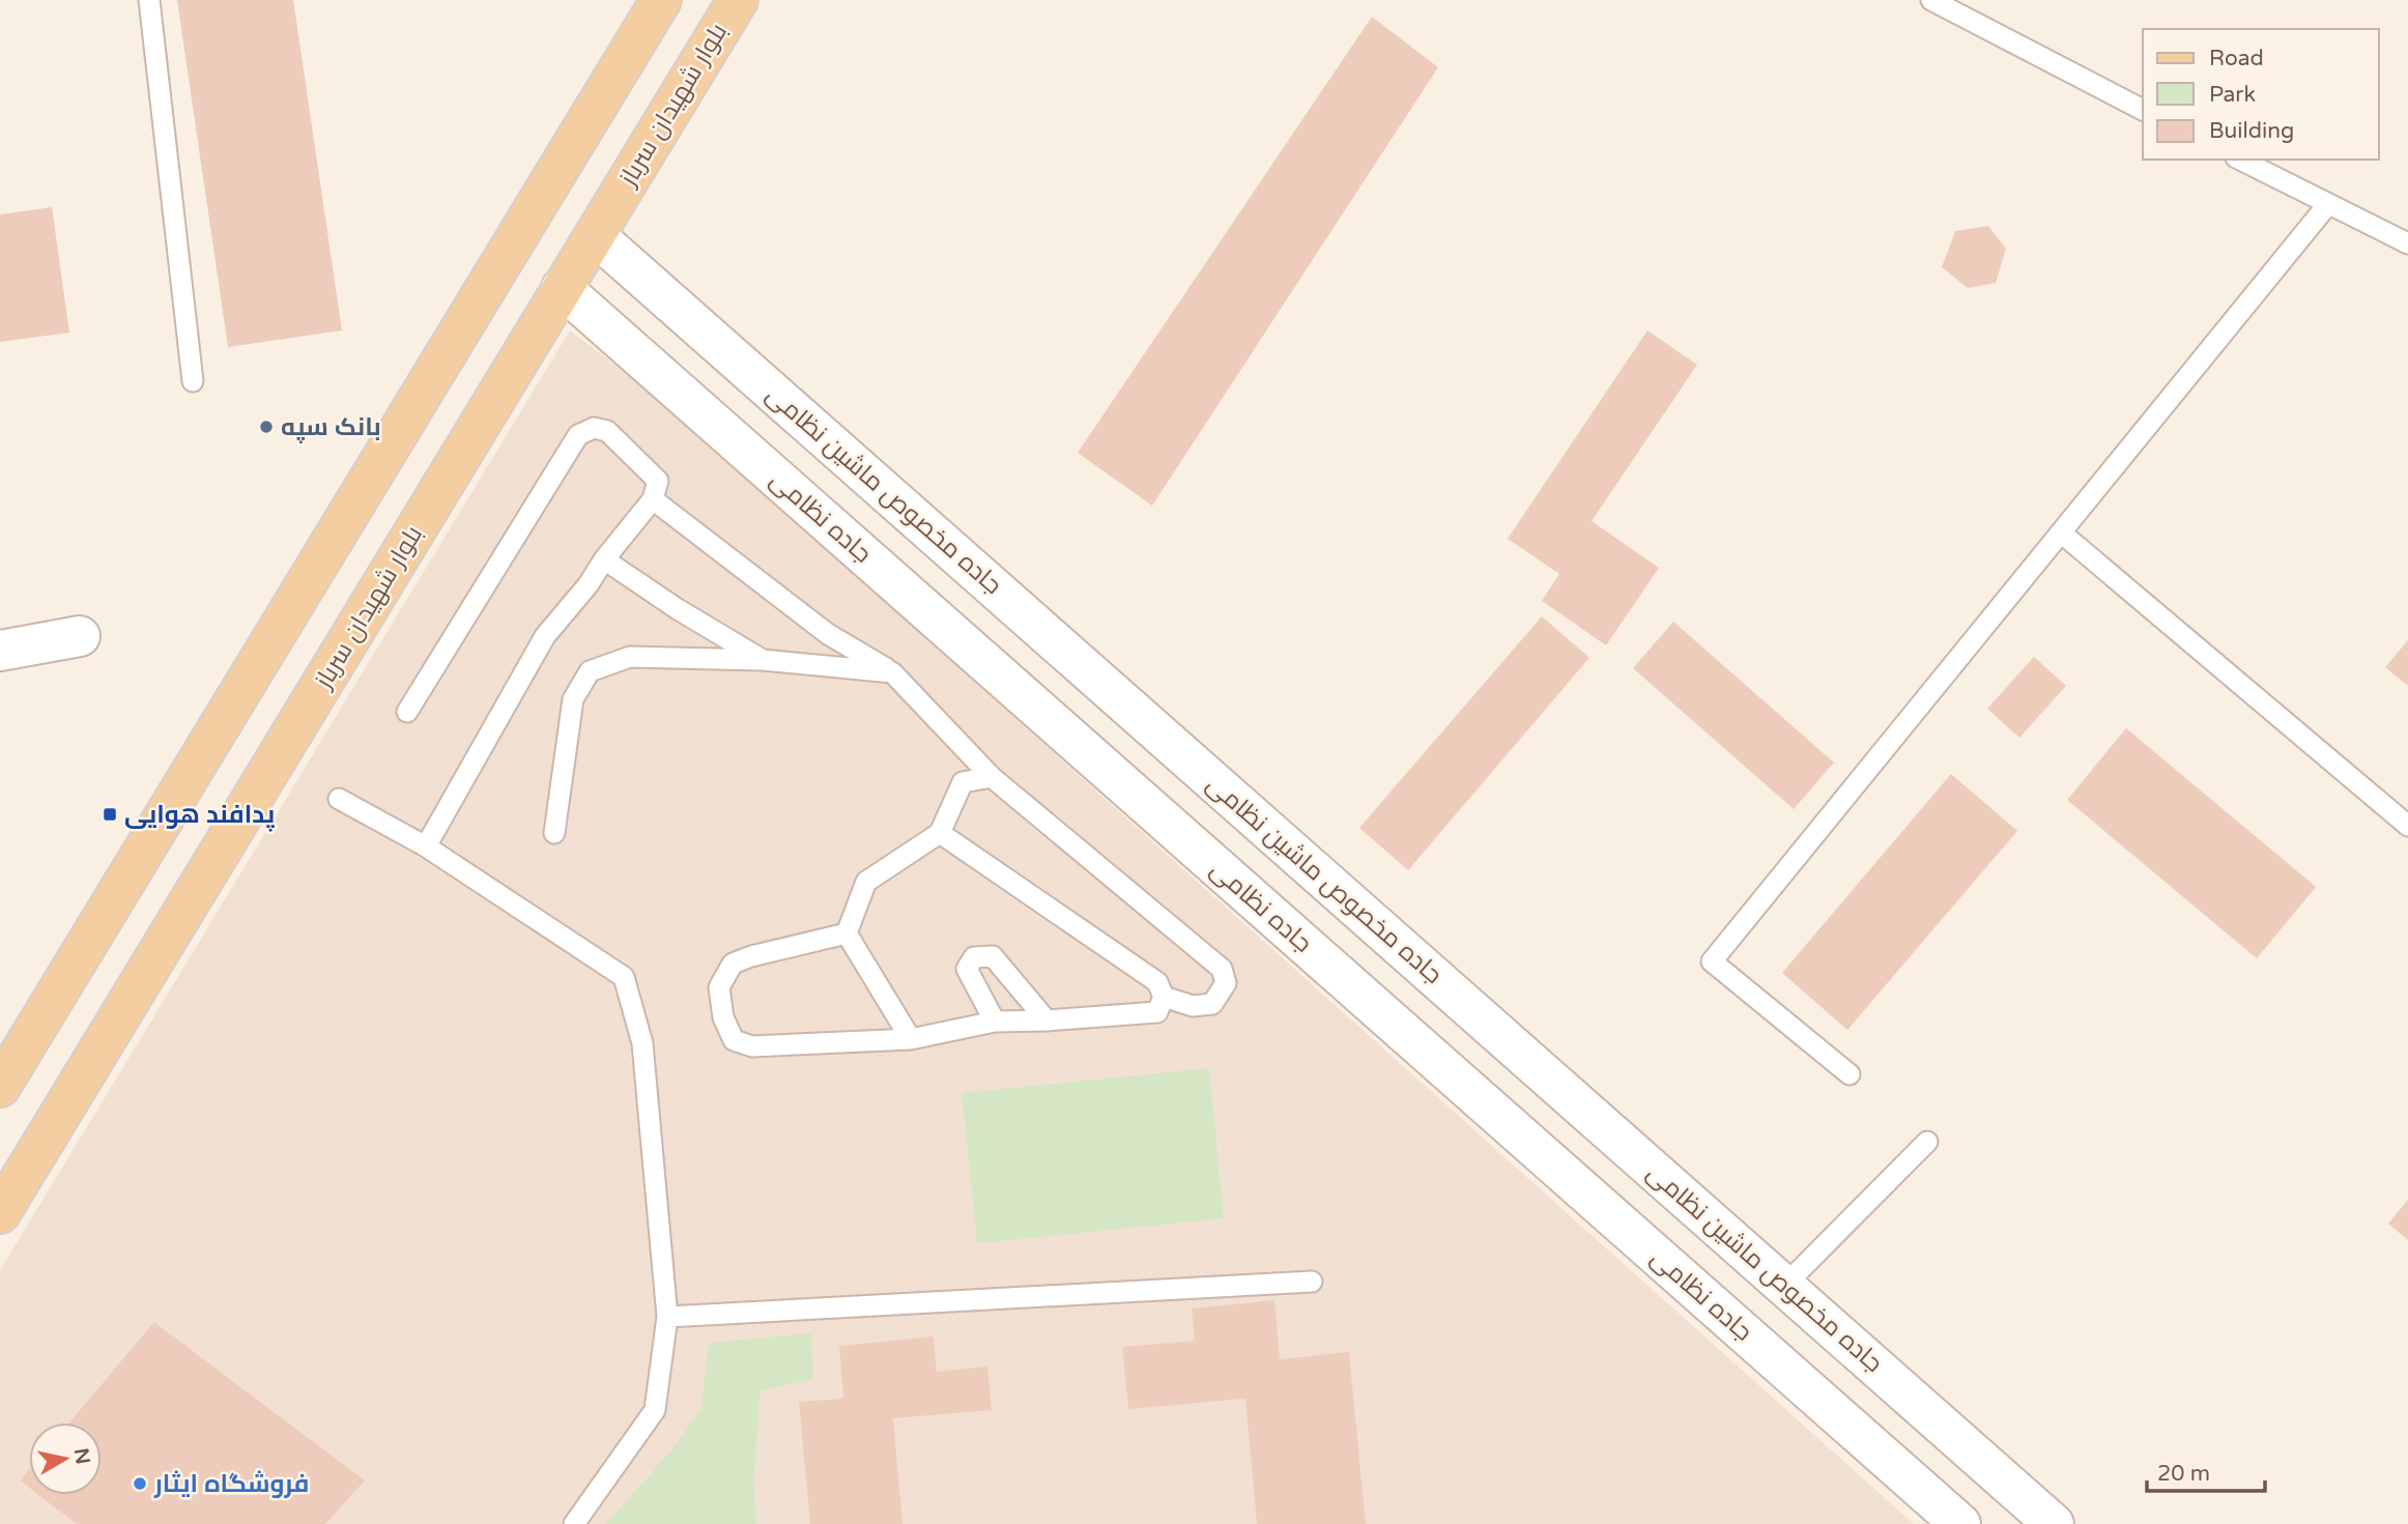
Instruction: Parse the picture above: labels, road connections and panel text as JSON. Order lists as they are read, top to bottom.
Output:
{
  "streets": {
    "main road": ["بلوار شهیدان سرباز"],
    "street": ["جاده مخصوص ماشین نظامی", "جاده نظامی"]
  },
  "crossings": [
    ["بلوار شهیدان سرباز", "جاده مخصوص ماشین نظامی"],
    ["بلوار شهیدان سرباز", "جاده نظامی"]
  ],
  "places": {
    "other": ["بانک سپه", "فروشگاه ایثار"],
    "transit": ["پدافند هوایی"]
  },
  "legend": ["Road", "Park", "Building"],
  "scale_bar": "20 m",
  "north": "right"
}
